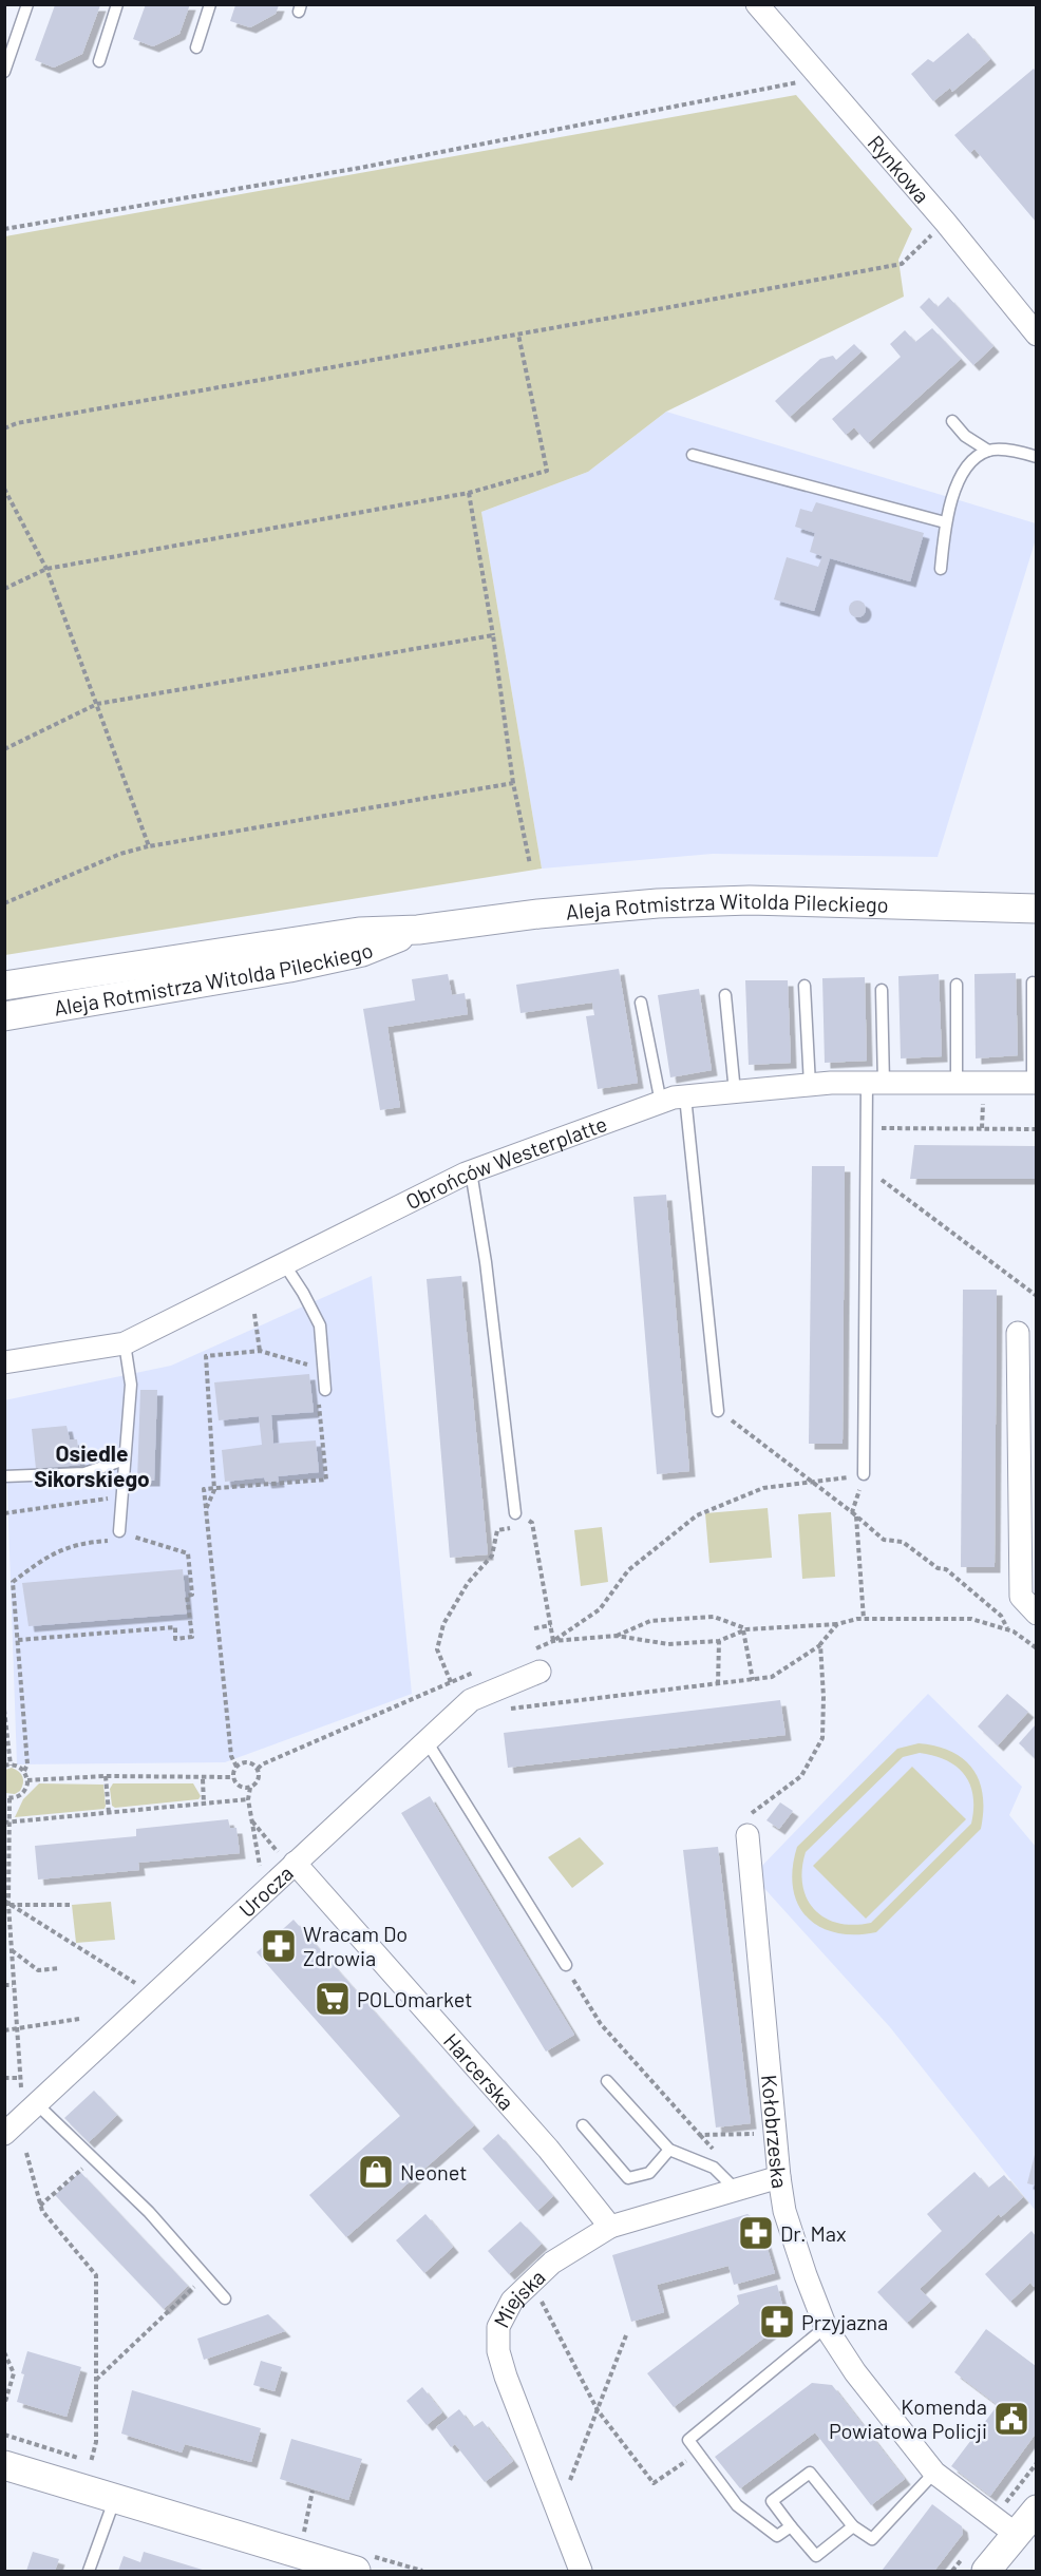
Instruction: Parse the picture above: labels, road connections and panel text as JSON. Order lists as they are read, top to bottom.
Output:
{
  "streets": {
    "street": [
      "Rynkowa",
      "Aleja Rotmistrza Witolda Pileckiego",
      "Obrońców Westerplatte",
      "Urocza",
      "Harcerska",
      "Kołobrzeska",
      "Miejska"
    ]
  },
  "crossings": [
    ["Urocza", "Harcerska"],
    ["Harcerska", "Miejska"],
    ["Kołobrzeska", "Miejska"]
  ],
  "districts": ["Osiedle Sikorskiego"],
  "places": {
    "pharmacy": ["Wracam Do Zdrowia", "Dr. Max", "Przyjazna"],
    "supermarket": ["POLOmarket"],
    "shop": ["Neonet"],
    "public building": ["Komenda Powiatowa Policji"]
  }
}
